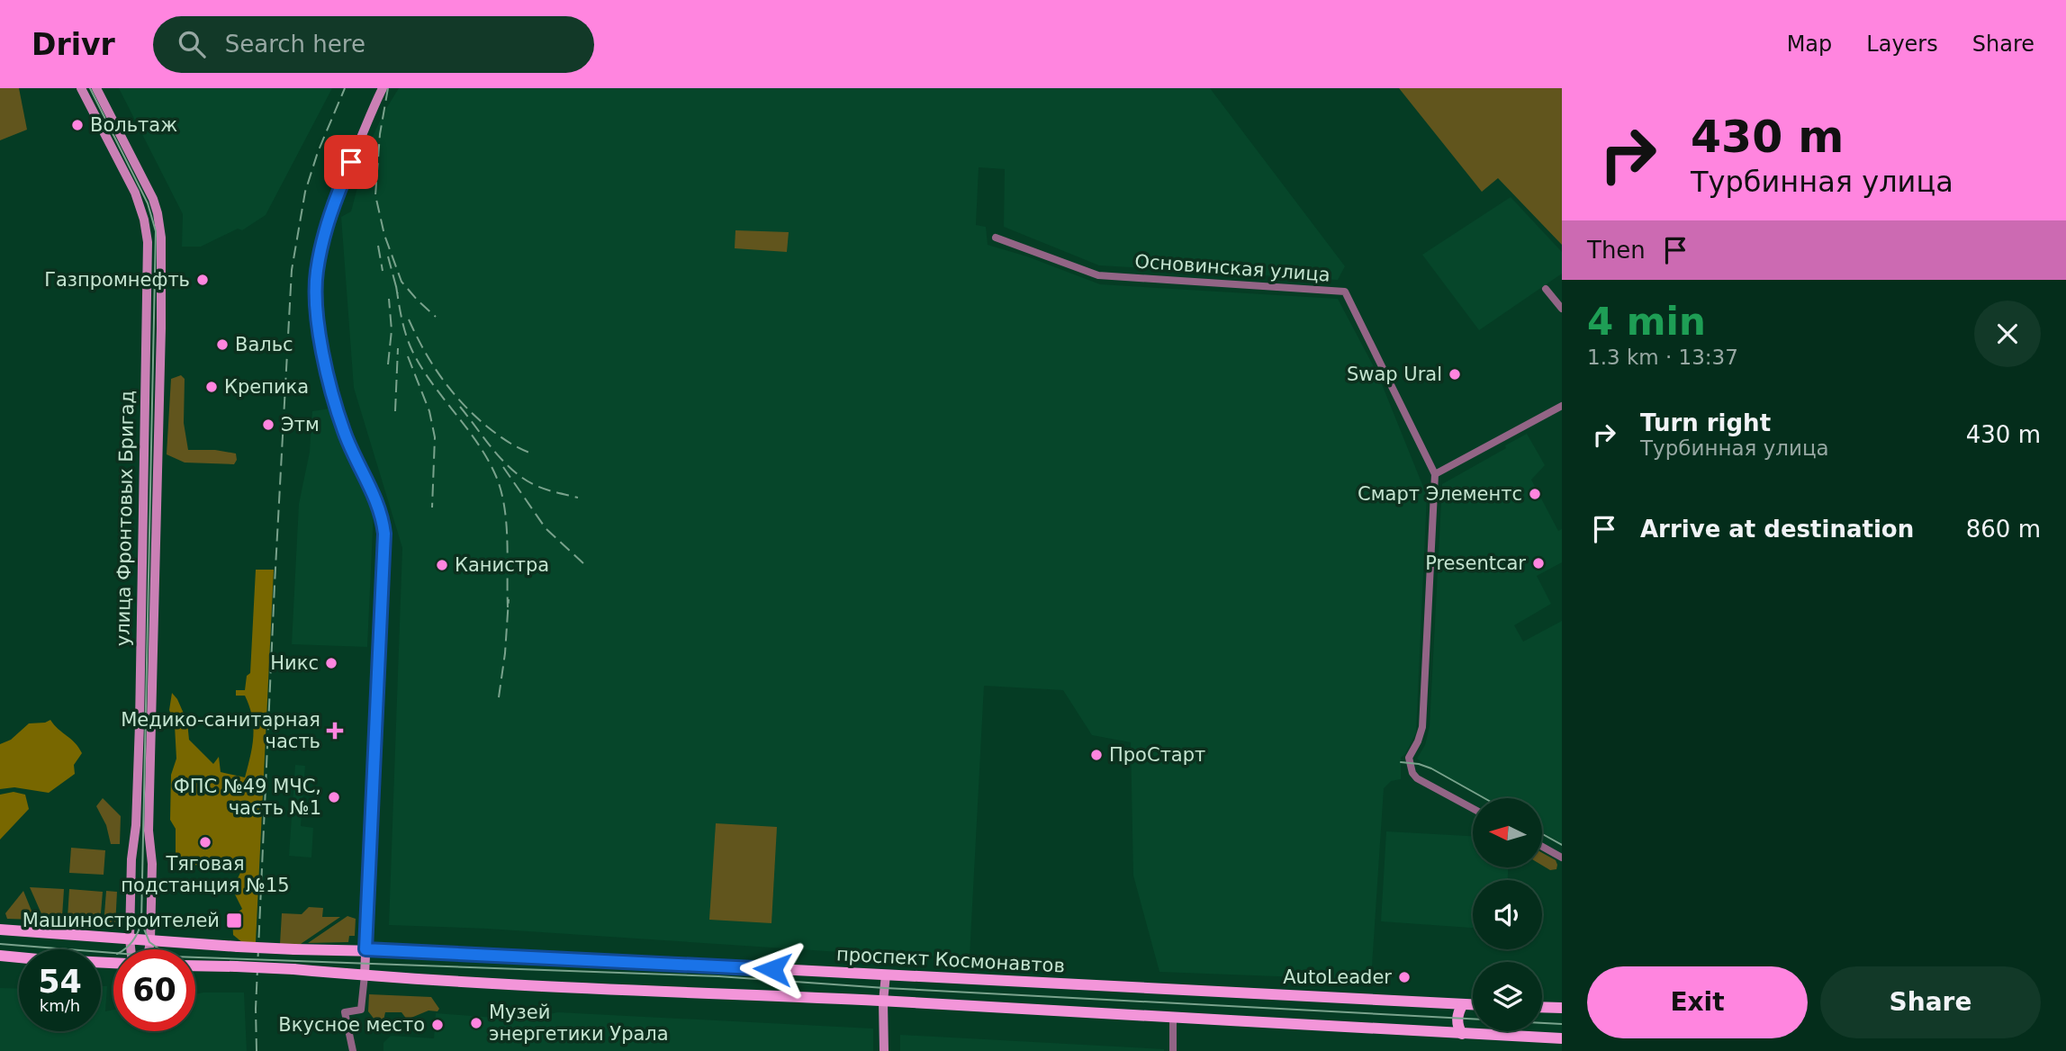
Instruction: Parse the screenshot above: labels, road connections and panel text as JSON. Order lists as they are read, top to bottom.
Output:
{
  "streets": {
    "main road": ["улица Фронтовых Бригад", "проспект Космонавтов"],
    "street": ["Основинская улица"]
  },
  "crossings": [
    ["улица Фронтовых Бригад", "проспект Космонавтов"]
  ],
  "places": {
    "other": [
      "Вольтаж",
      "Газпромнефть",
      "Вальс",
      "Swap Ural",
      "Крепика",
      "Этм",
      "Смарт Элементс",
      "Presentcar",
      "Канистра",
      "Никс",
      "ПроСтарт",
      "ФПС №49 МЧС, часть №1",
      "Тяговая подстанция №15",
      "AutoLeader",
      "Музей энергетики Урала",
      "Вкусное место"
    ],
    "health": ["Медико-санитарная часть"],
    "transit": ["Машиностроителей"]
  },
  "north": "left",
  "page": {
    "header": "Drivr",
    "search": "Search here",
    "nav": ["Map", "Layers", "Share"],
    "turn": ["430 m", "Турбинная улица"],
    "then": "Then",
    "heading": ["4 min", "1.3 km · 13:37"],
    "list": [
      {
        "name": "Turn right",
        "note": "Турбинная улица",
        "value": "430 m"
      },
      {
        "name": "Arrive at destination",
        "value": "860 m"
      }
    ],
    "speed": "54 km/h",
    "limit": "60",
    "buttons": ["Exit", "Share"]
  }
}
